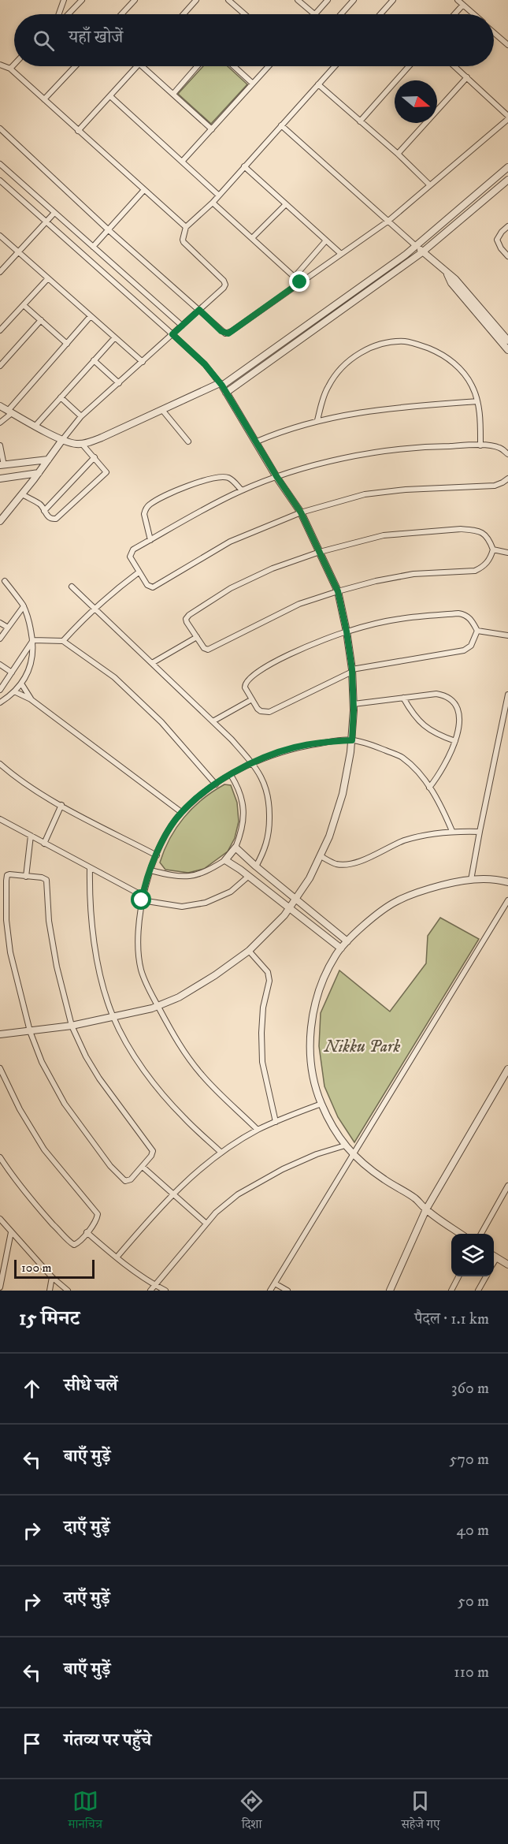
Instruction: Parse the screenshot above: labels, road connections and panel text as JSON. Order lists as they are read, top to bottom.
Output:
{
  "parks": ["Nikku Park"],
  "scale_bar": "100 m",
  "north": "right",
  "page": {
    "search": "यहाँ खोजें",
    "scale": "100 m",
    "heading": ["15 मिनट", "पैदल · 1.1 km"],
    "list": [
      ["सीधे चलें", "360 m"],
      ["बाएँ मुड़ें", "570 m"],
      ["दाएँ मुड़ें", "40 m"],
      ["दाएँ मुड़ें", "50 m"],
      ["बाएँ मुड़ें", "110 m"],
      "गंतव्य पर पहुँचे"
    ],
    "nav": ["मानचित्र", "दिशा", "सहेजे गए"]
  }
}
